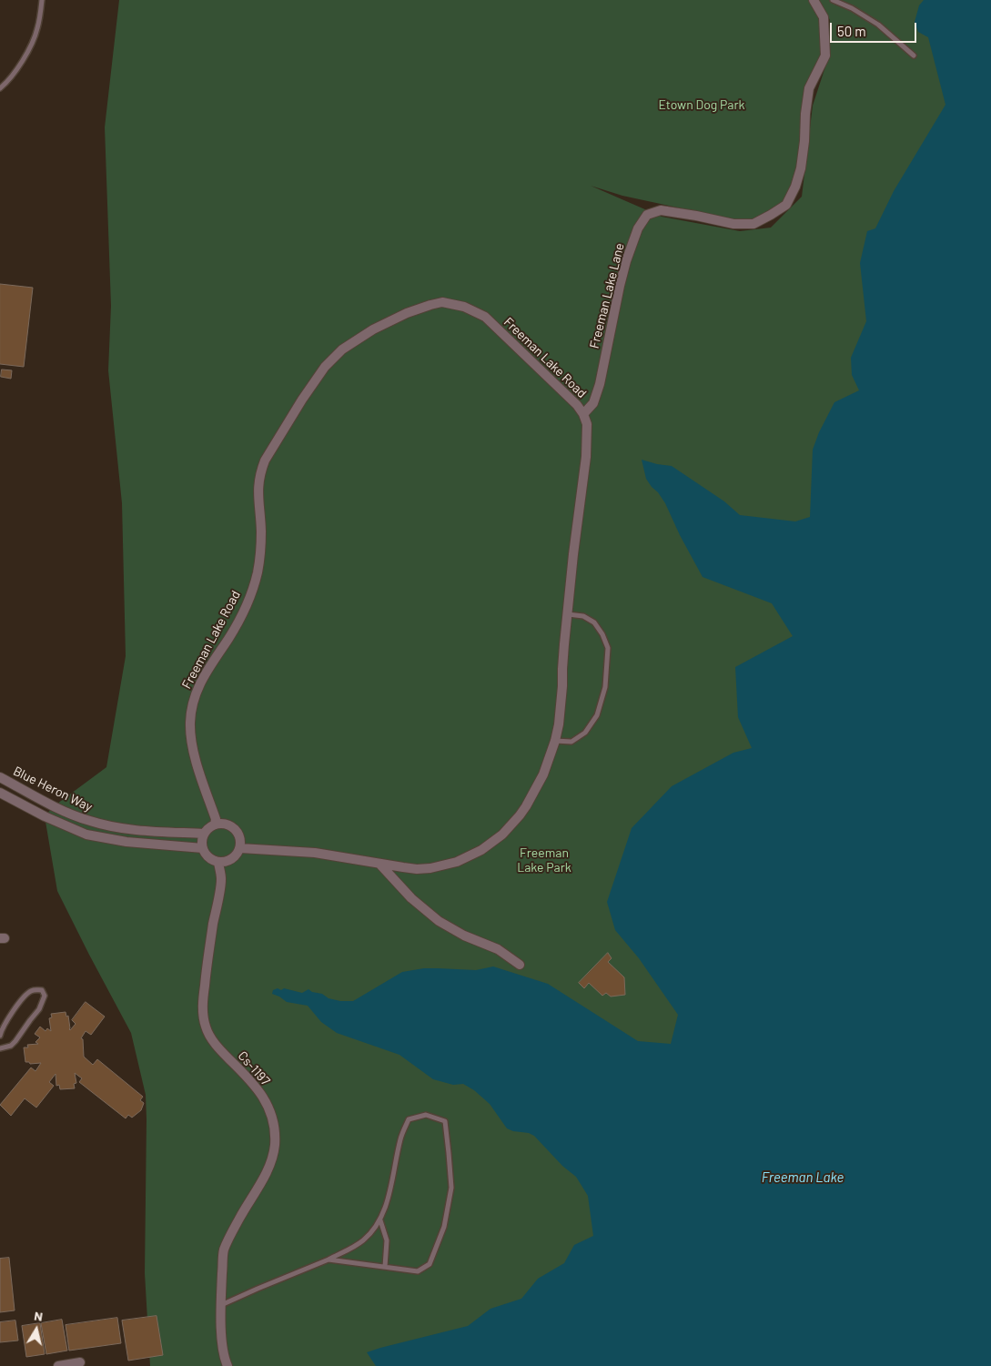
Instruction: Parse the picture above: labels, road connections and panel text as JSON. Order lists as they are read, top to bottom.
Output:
{
  "streets": {
    "street": [
      "Freeman Lake Lane",
      "Freeman Lake Road",
      "Blue Heron Way",
      "Cs-1197"
    ]
  },
  "crossings": [
    ["Freeman Lake Lane", "Freeman Lake Road"],
    ["Freeman Lake Road", "Blue Heron Way"],
    ["Freeman Lake Road", "Cs-1197"],
    ["Blue Heron Way", "Cs-1197"]
  ],
  "water": ["Freeman Lake"],
  "parks": ["Etown Dog Park", "Freeman Lake Park"],
  "scale_bar": "50 m",
  "north": "top"
}
